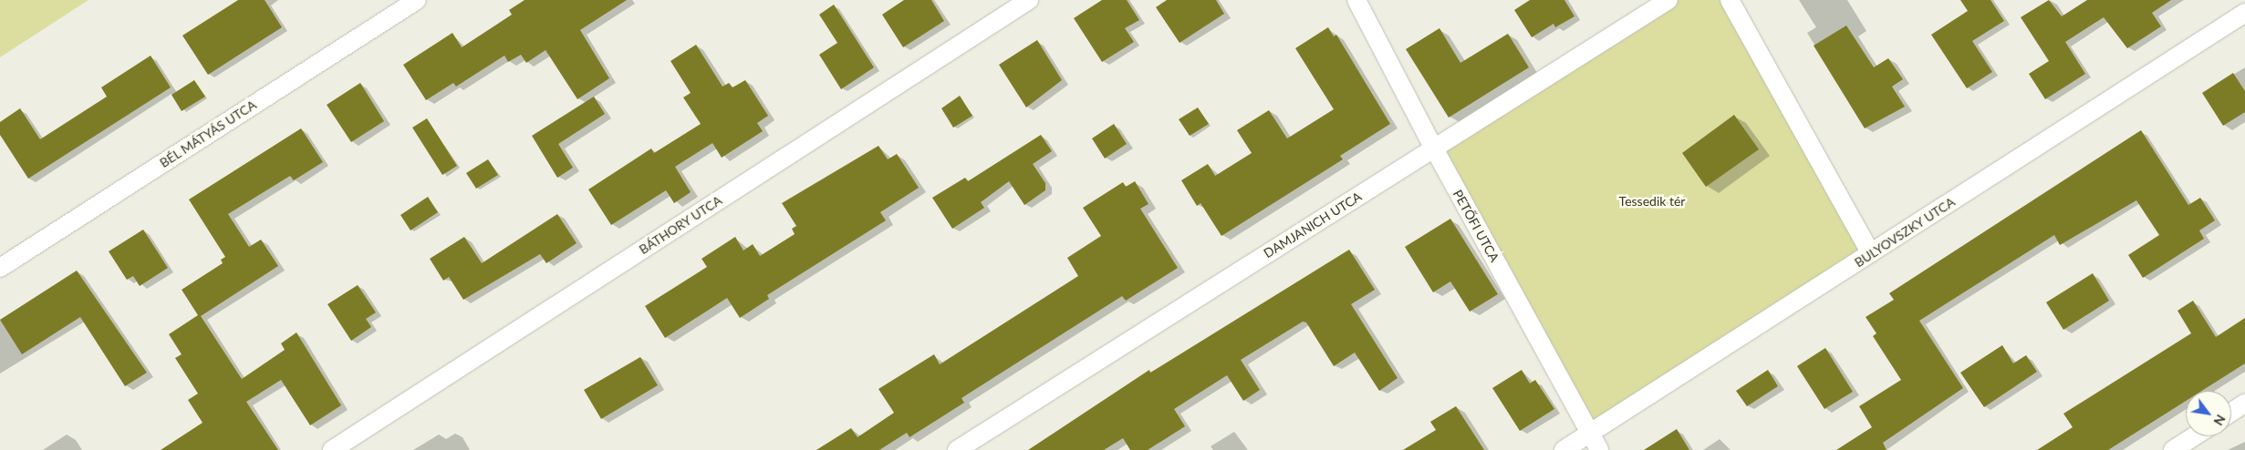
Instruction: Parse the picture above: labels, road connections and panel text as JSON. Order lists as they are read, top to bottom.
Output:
{
  "streets": {
    "street": [
      "BÉL MÁTYÁS UTCA",
      "BÁTHORY UTCA",
      "DAMJANICH UTCA",
      "PETŐFI UTCA",
      "BULYOVSZKY UTCA"
    ]
  },
  "crossings": [
    ["DAMJANICH UTCA", "PETŐFI UTCA"],
    ["PETŐFI UTCA", "BULYOVSZKY UTCA"]
  ],
  "parks": ["Tessedik tér"],
  "north": "bottom right"
}
